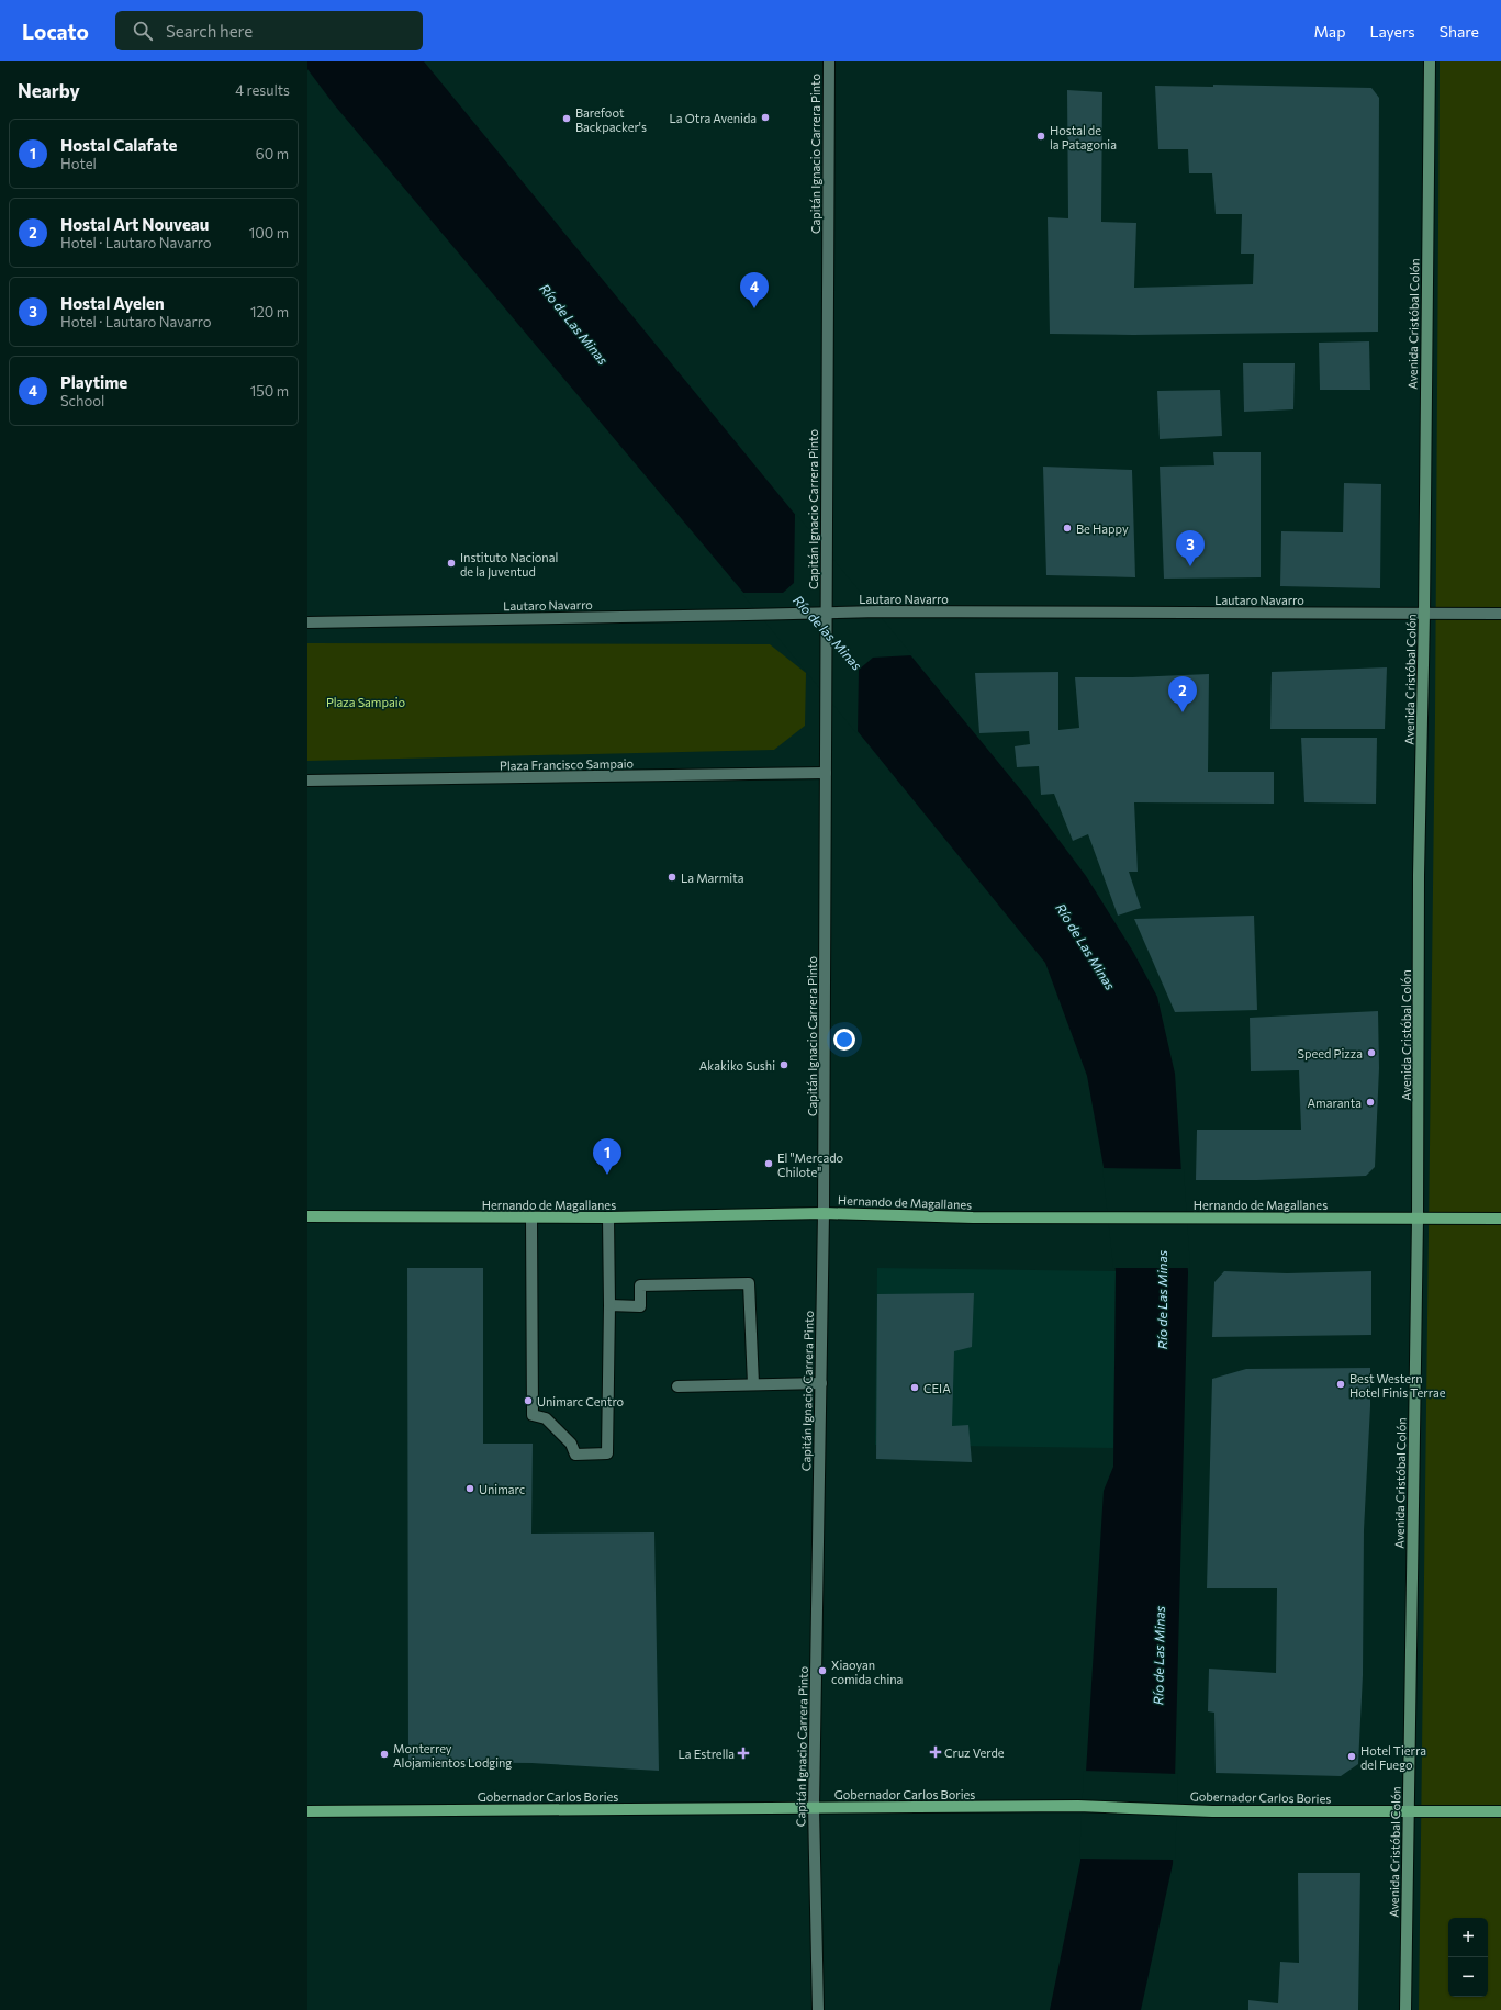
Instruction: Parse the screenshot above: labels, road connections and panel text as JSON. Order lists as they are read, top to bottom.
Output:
{
  "streets": {
    "main road": ["Avenida Cristóbal Colón", "Hernando de Magallanes", "Gobernador Carlos Bories"],
    "street": ["Capitán Ignacio Carrera Pinto", "Lautaro Navarro", "Plaza Francisco Sampaio"]
  },
  "crossings": [
    ["Capitán Ignacio Carrera Pinto", "Lautaro Navarro"],
    ["Capitán Ignacio Carrera Pinto", "Plaza Francisco Sampaio"],
    ["Capitán Ignacio Carrera Pinto", "Hernando de Magallanes"],
    ["Capitán Ignacio Carrera Pinto", "Gobernador Carlos Bories"],
    ["Avenida Cristóbal Colón", "Lautaro Navarro"],
    ["Avenida Cristóbal Colón", "Hernando de Magallanes"],
    ["Avenida Cristóbal Colón", "Gobernador Carlos Bories"]
  ],
  "water": ["Río de Las Minas", "Río de las Minas"],
  "parks": ["Plaza Sampaio"],
  "places": {
    "other": [
      "La Otra Avenida",
      "Barefoot Backpacker's",
      "Hostal de la Patagonia",
      "Be Happy",
      "Instituto Nacional de la Juventud",
      "La Marmita",
      "Speed Pizza",
      "Akakiko Sushi",
      "Amaranta",
      "El \"Mercado Chilote\"",
      "Best Western Hotel Finis Terrae",
      "CEIA",
      "Unimarc Centro",
      "Unimarc",
      "Xiaoyan comida china",
      "Monterrey Alojamientos Lodging",
      "Hotel Tierra del Fuego"
    ],
    "health": ["Cruz Verde", "La Estrella"]
  },
  "page": {
    "header": "Locato",
    "search": "Search here",
    "nav": ["Map", "Layers", "Share"],
    "heading": ["Nearby", "4 results"],
    "list": [
      {
        "mark": "1",
        "name": "Hostal Calafate",
        "note": "Hotel",
        "value": "60 m"
      },
      {
        "mark": "2",
        "name": "Hostal Art Nouveau",
        "note": "Hotel · Lautaro Navarro",
        "value": "100 m"
      },
      {
        "mark": "3",
        "name": "Hostal Ayelen",
        "note": "Hotel · Lautaro Navarro",
        "value": "120 m"
      },
      {
        "mark": "4",
        "name": "Playtime",
        "note": "School",
        "value": "150 m"
      }
    ],
    "pins": [
      "4",
      "3",
      "2",
      "1"
    ],
    "map_buttons": ["+", "−"]
  }
}
